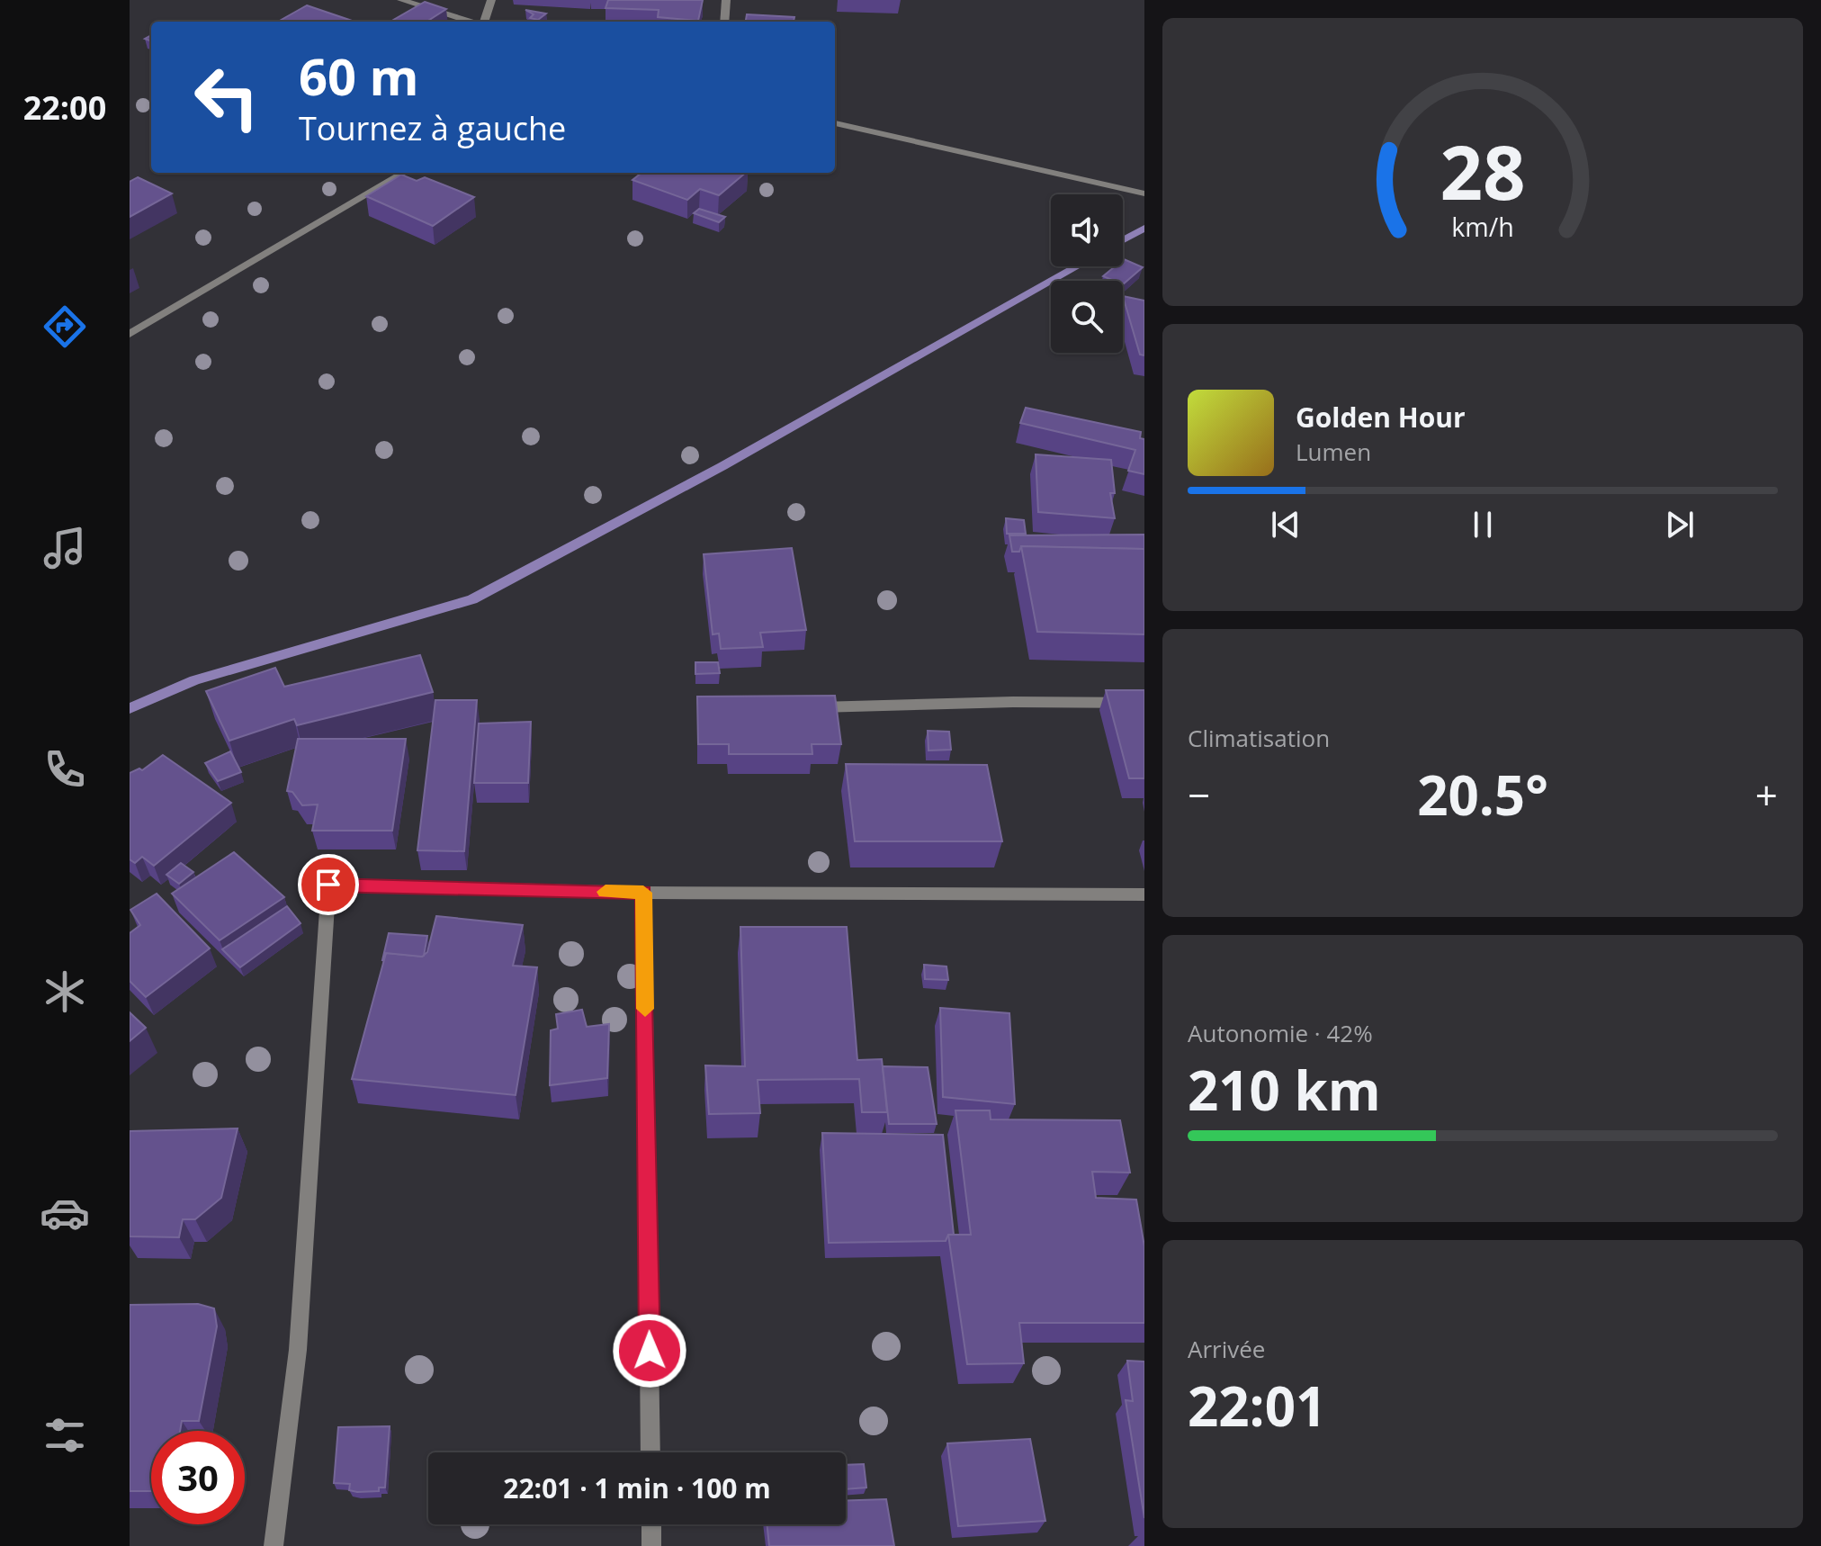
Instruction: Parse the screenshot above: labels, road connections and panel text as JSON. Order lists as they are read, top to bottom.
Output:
{
  "page": {
    "tabs": "22:00",
    "turn": ["60 m", "Tournez à gauche"],
    "song": ["Golden Hour", "Lumen"],
    "tile": [
      "Climatisation",
      ["Autonomie · 42%", "210 km"],
      ["Arrivée", "22:01"]
    ],
    "heat": ["−", "20.5°", "+"],
    "limit": "30",
    "trip": "22:01 · 1 min · 100 m",
    "gauge": ["28", "km/h"]
  }
}
